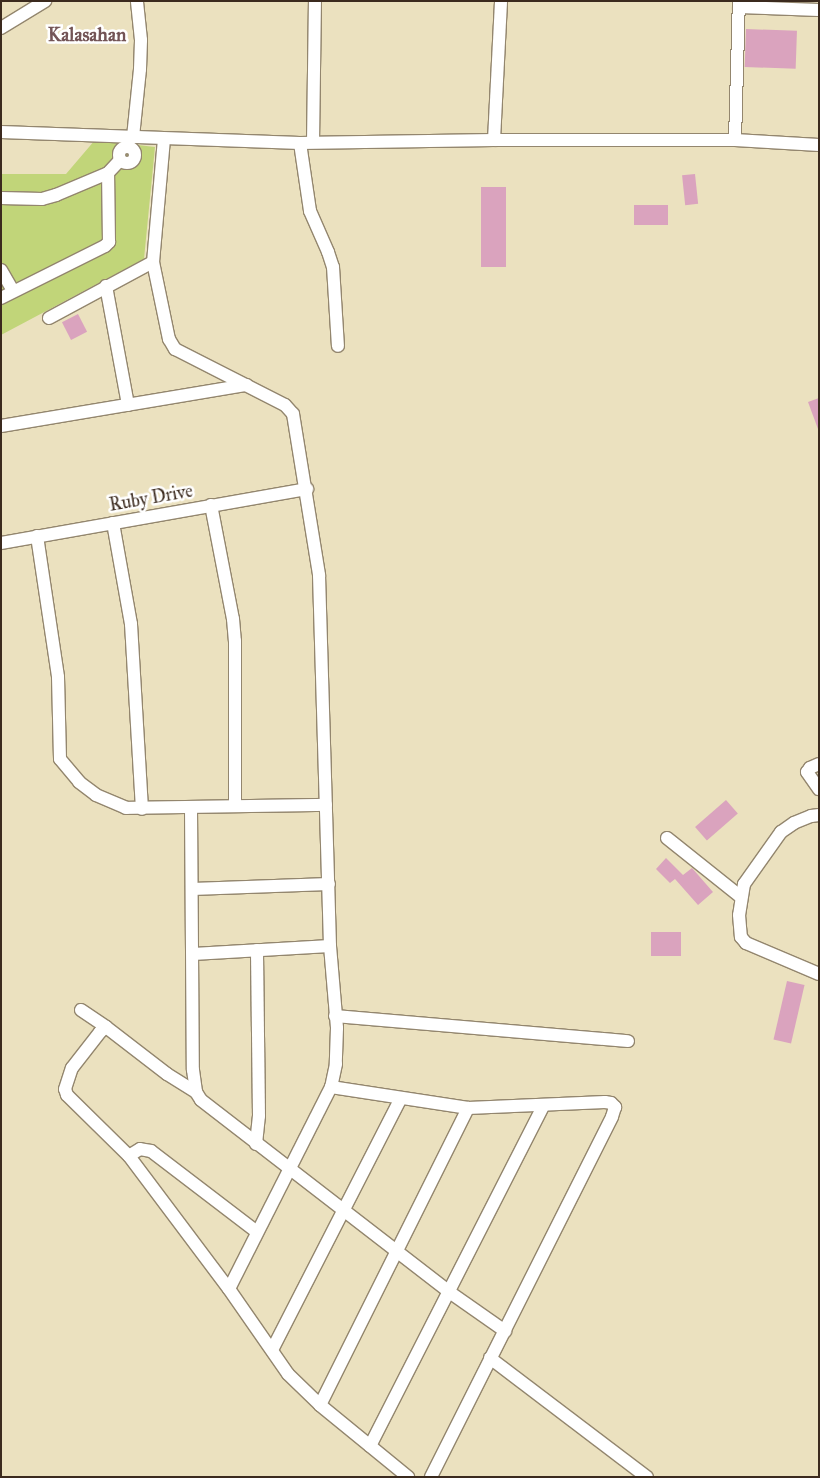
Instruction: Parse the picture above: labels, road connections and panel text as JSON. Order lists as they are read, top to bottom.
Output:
{
  "streets": {
    "street": ["Ruby Drive"]
  },
  "districts": ["Kalasahan"]
}
